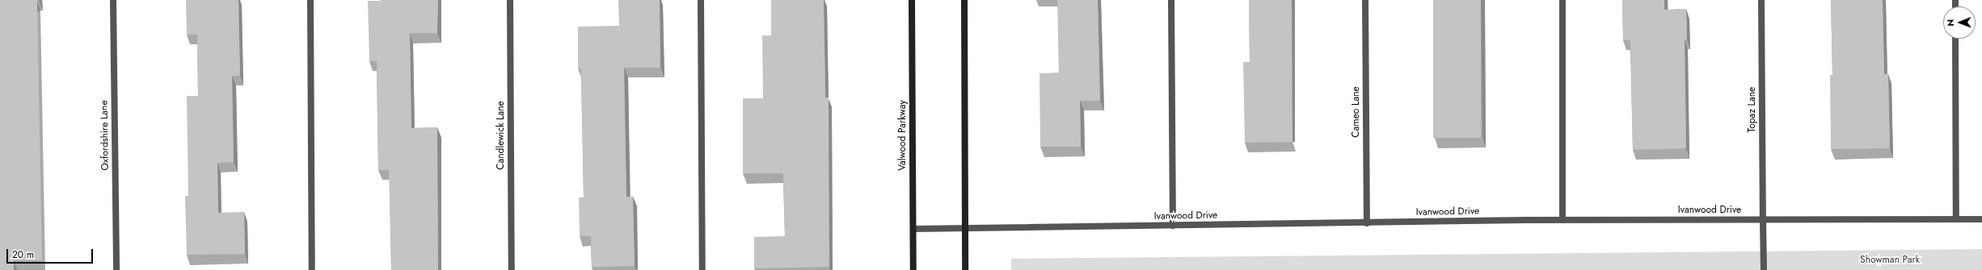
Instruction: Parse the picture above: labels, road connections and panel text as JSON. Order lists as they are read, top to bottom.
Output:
{
  "streets": {
    "main road": ["Valwood Parkway"],
    "street": [
      "Topaz Lane",
      "Cameo Lane",
      "Oxfordshire Lane",
      "Candlewick Lane",
      "Ivanwood Drive"
    ]
  },
  "crossings": [
    ["Topaz Lane", "Ivanwood Drive"],
    ["Cameo Lane", "Ivanwood Drive"],
    ["Valwood Parkway", "Ivanwood Drive"]
  ],
  "parks": ["Showman Park"],
  "scale_bar": "20 m",
  "north": "left"
}
